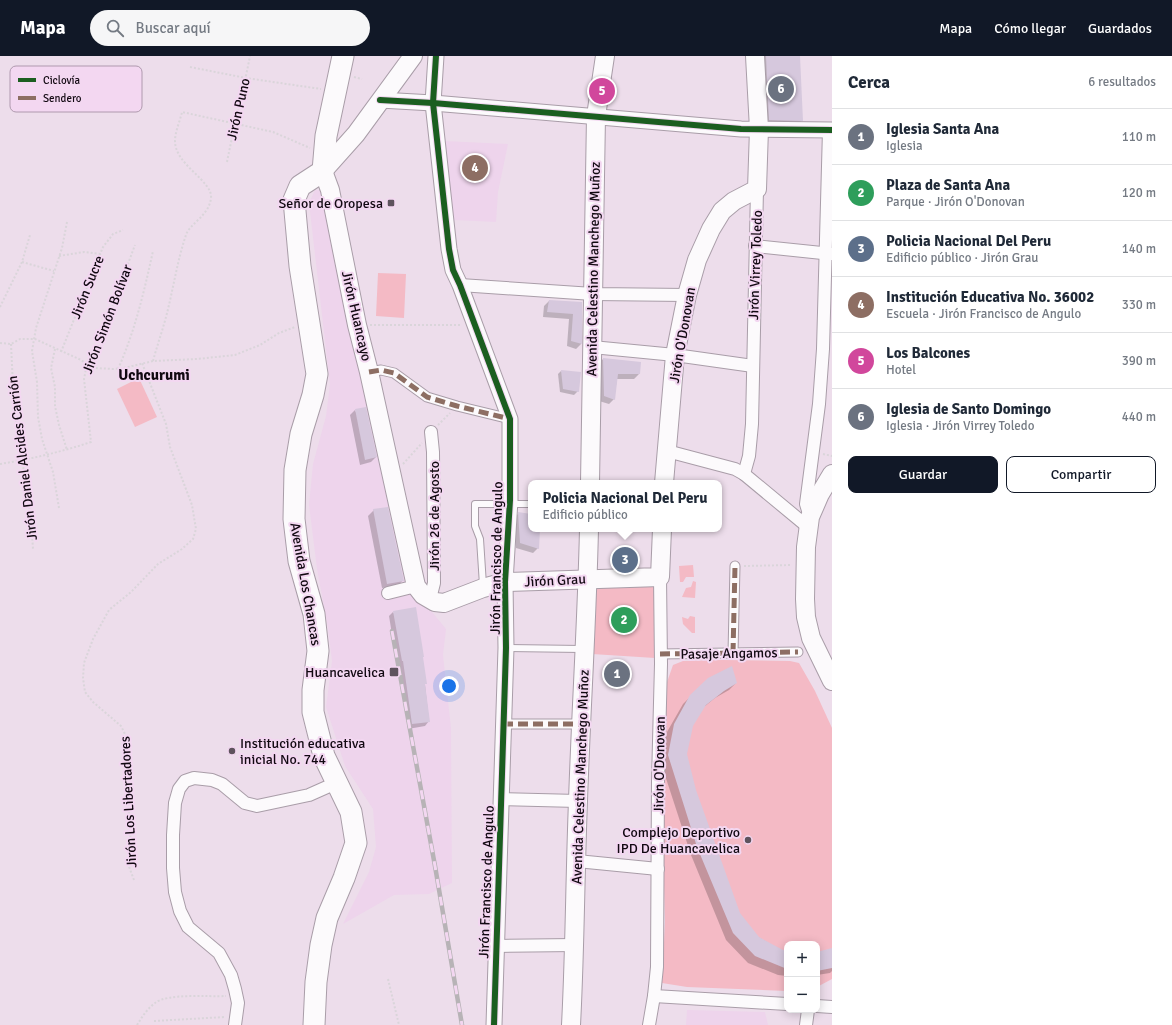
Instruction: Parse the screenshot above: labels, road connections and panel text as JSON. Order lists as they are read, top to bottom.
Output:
{
  "streets": {
    "highway": ["Avenida Los Chancas"],
    "main road": [
      "Jirón Virrey Toledo",
      "Avenida Celestino Manchego Muñoz",
      "Jirón Huancayo",
      "Jirón O'Donovan",
      "Jirón Grau"
    ],
    "street": ["Jirón 26 de Agosto", "Jirón Francisco de Angulo", "Pasaje Angamos"],
    "path": [
      "Jirón Puno",
      "Jirón Sucre",
      "Jirón Simón Bolívar",
      "Jirón Daniel Alcides Carrión",
      "Jirón Los Libertadores"
    ]
  },
  "crossings": [
    ["Jirón Virrey Toledo", "Jirón O'Donovan"],
    ["Avenida Celestino Manchego Muñoz", "Jirón Grau"],
    ["Jirón Huancayo", "Avenida Los Chancas"],
    ["Jirón O'Donovan", "Jirón Grau"],
    ["Jirón O'Donovan", "Pasaje Angamos"],
    ["Jirón 26 de Agosto", "Jirón Grau"],
    ["Jirón Francisco de Angulo", "Jirón Grau"]
  ],
  "districts": ["Uchcurumi"],
  "places": {
    "transit": ["Señor de Oropesa", "Huancavelica"],
    "other": ["Institución educativa inicial No. 744", "Complejo Deportivo IPD De Huancavelica"]
  },
  "legend": ["Ciclovía", "Sendero"],
  "page": {
    "header": "Mapa",
    "search": "Buscar aquí",
    "nav": ["Mapa", "Cómo llegar", "Guardados"],
    "heading": ["Cerca", "6 resultados"],
    "pins": [
      "6",
      "5",
      "4",
      "3",
      "2",
      "1"
    ],
    "list": [
      {
        "mark": "1",
        "name": "Iglesia Santa Ana",
        "note": "Iglesia",
        "value": "110 m"
      },
      {
        "mark": "2",
        "name": "Plaza de Santa Ana",
        "note": "Parque · Jirón O'Donovan",
        "value": "120 m"
      },
      {
        "mark": "3",
        "name": "Policia Nacional Del Peru",
        "note": "Edificio público · Jirón Grau",
        "value": "140 m"
      },
      {
        "mark": "4",
        "name": "Institución Educativa No. 36002",
        "note": "Escuela · Jirón Francisco de Angulo",
        "value": "330 m"
      },
      {
        "mark": "5",
        "name": "Los Balcones",
        "note": "Hotel",
        "value": "390 m"
      },
      {
        "mark": "6",
        "name": "Iglesia de Santo Domingo",
        "note": "Iglesia · Jirón Virrey Toledo",
        "value": "440 m"
      }
    ],
    "buttons": ["Guardar", "Compartir"],
    "popup": ["Policia Nacional Del Peru", "Edificio público"],
    "map_buttons": ["+", "−"]
  }
}
